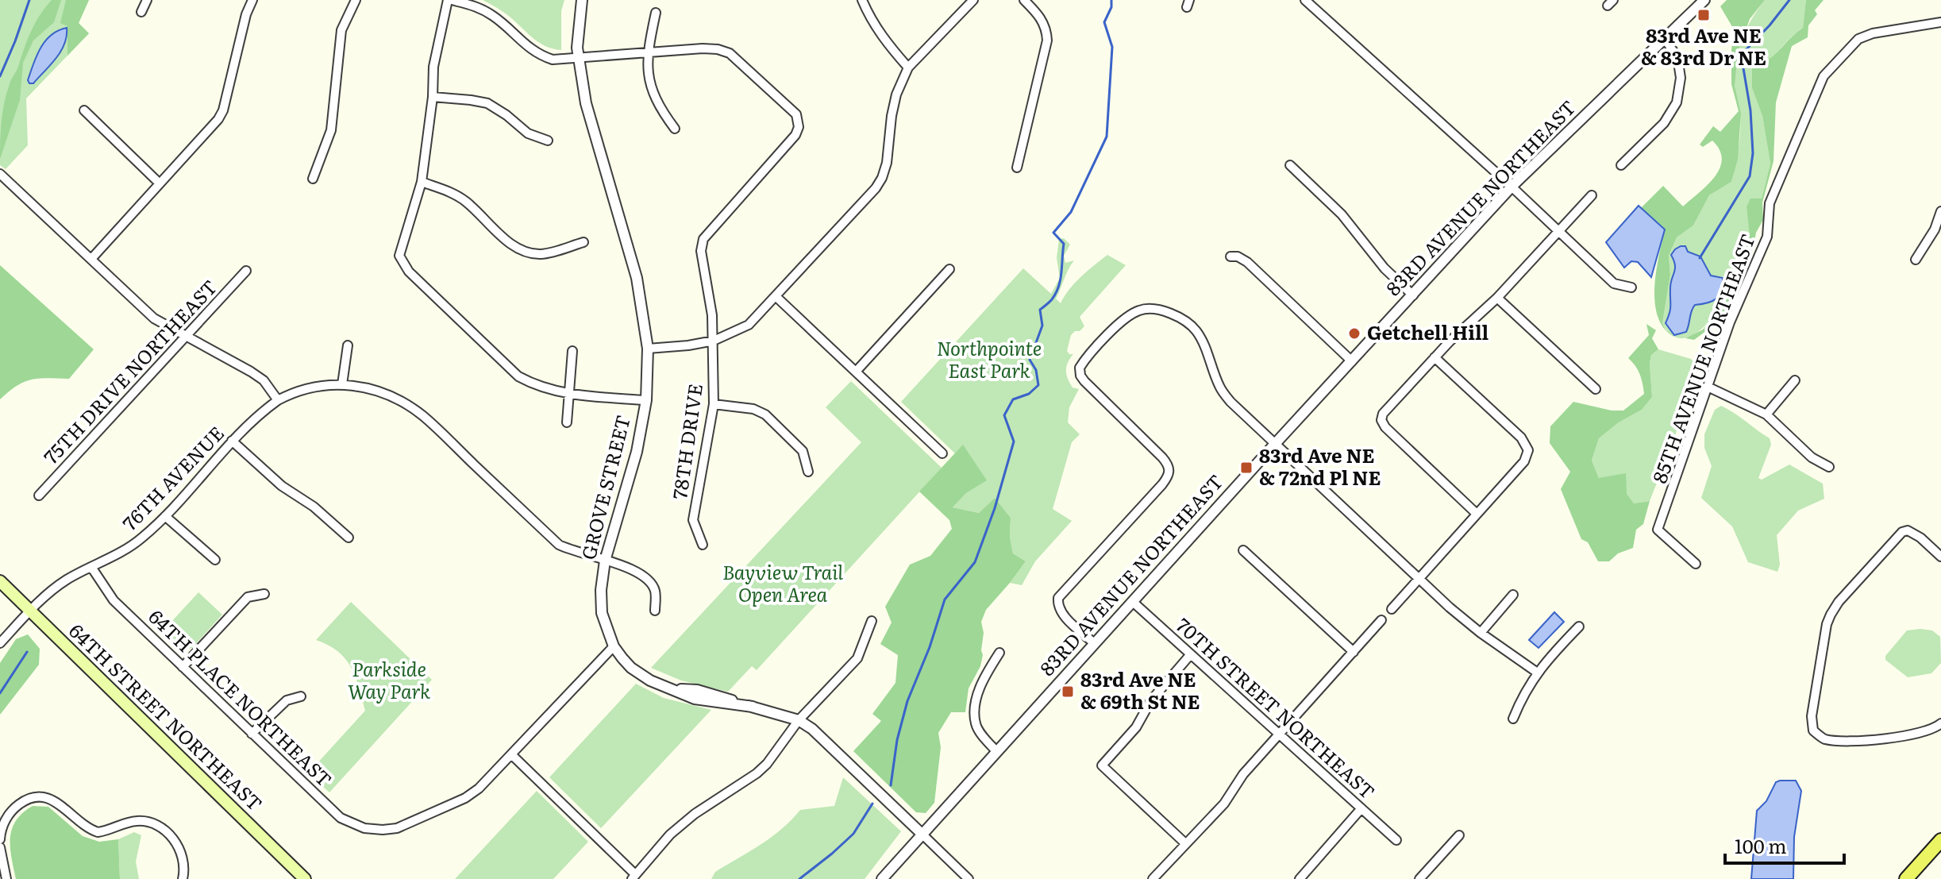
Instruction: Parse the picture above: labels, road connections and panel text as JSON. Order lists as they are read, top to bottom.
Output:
{
  "streets": {
    "main road": ["64TH STREET NORTHEAST"],
    "street": [
      "83RD AVENUE NORTHEAST",
      "85TH AVENUE NORTHEAST",
      "75TH DRIVE NORTHEAST",
      "78TH DRIVE",
      "76TH AVENUE",
      "GROVE STREET",
      "64TH PLACE NORTHEAST",
      "70TH STREET NORTHEAST"
    ]
  },
  "crossings": [
    ["83RD AVENUE NORTHEAST", "GROVE STREET"],
    ["83RD AVENUE NORTHEAST", "70TH STREET NORTHEAST"],
    ["76TH AVENUE", "GROVE STREET"],
    ["76TH AVENUE", "64TH PLACE NORTHEAST"],
    ["76TH AVENUE", "64TH STREET NORTHEAST"]
  ],
  "parks": ["Northpointe East Park", "Bayview Trail Open Area", "Parkside Way Park"],
  "places": {
    "transit": ["83rd Ave NE & 83rd Dr NE", "83rd Ave NE & 72nd Pl NE", "83rd Ave NE & 69th St NE"],
    "other": ["Getchell Hill"]
  },
  "scale_bar": "100 m"
}
